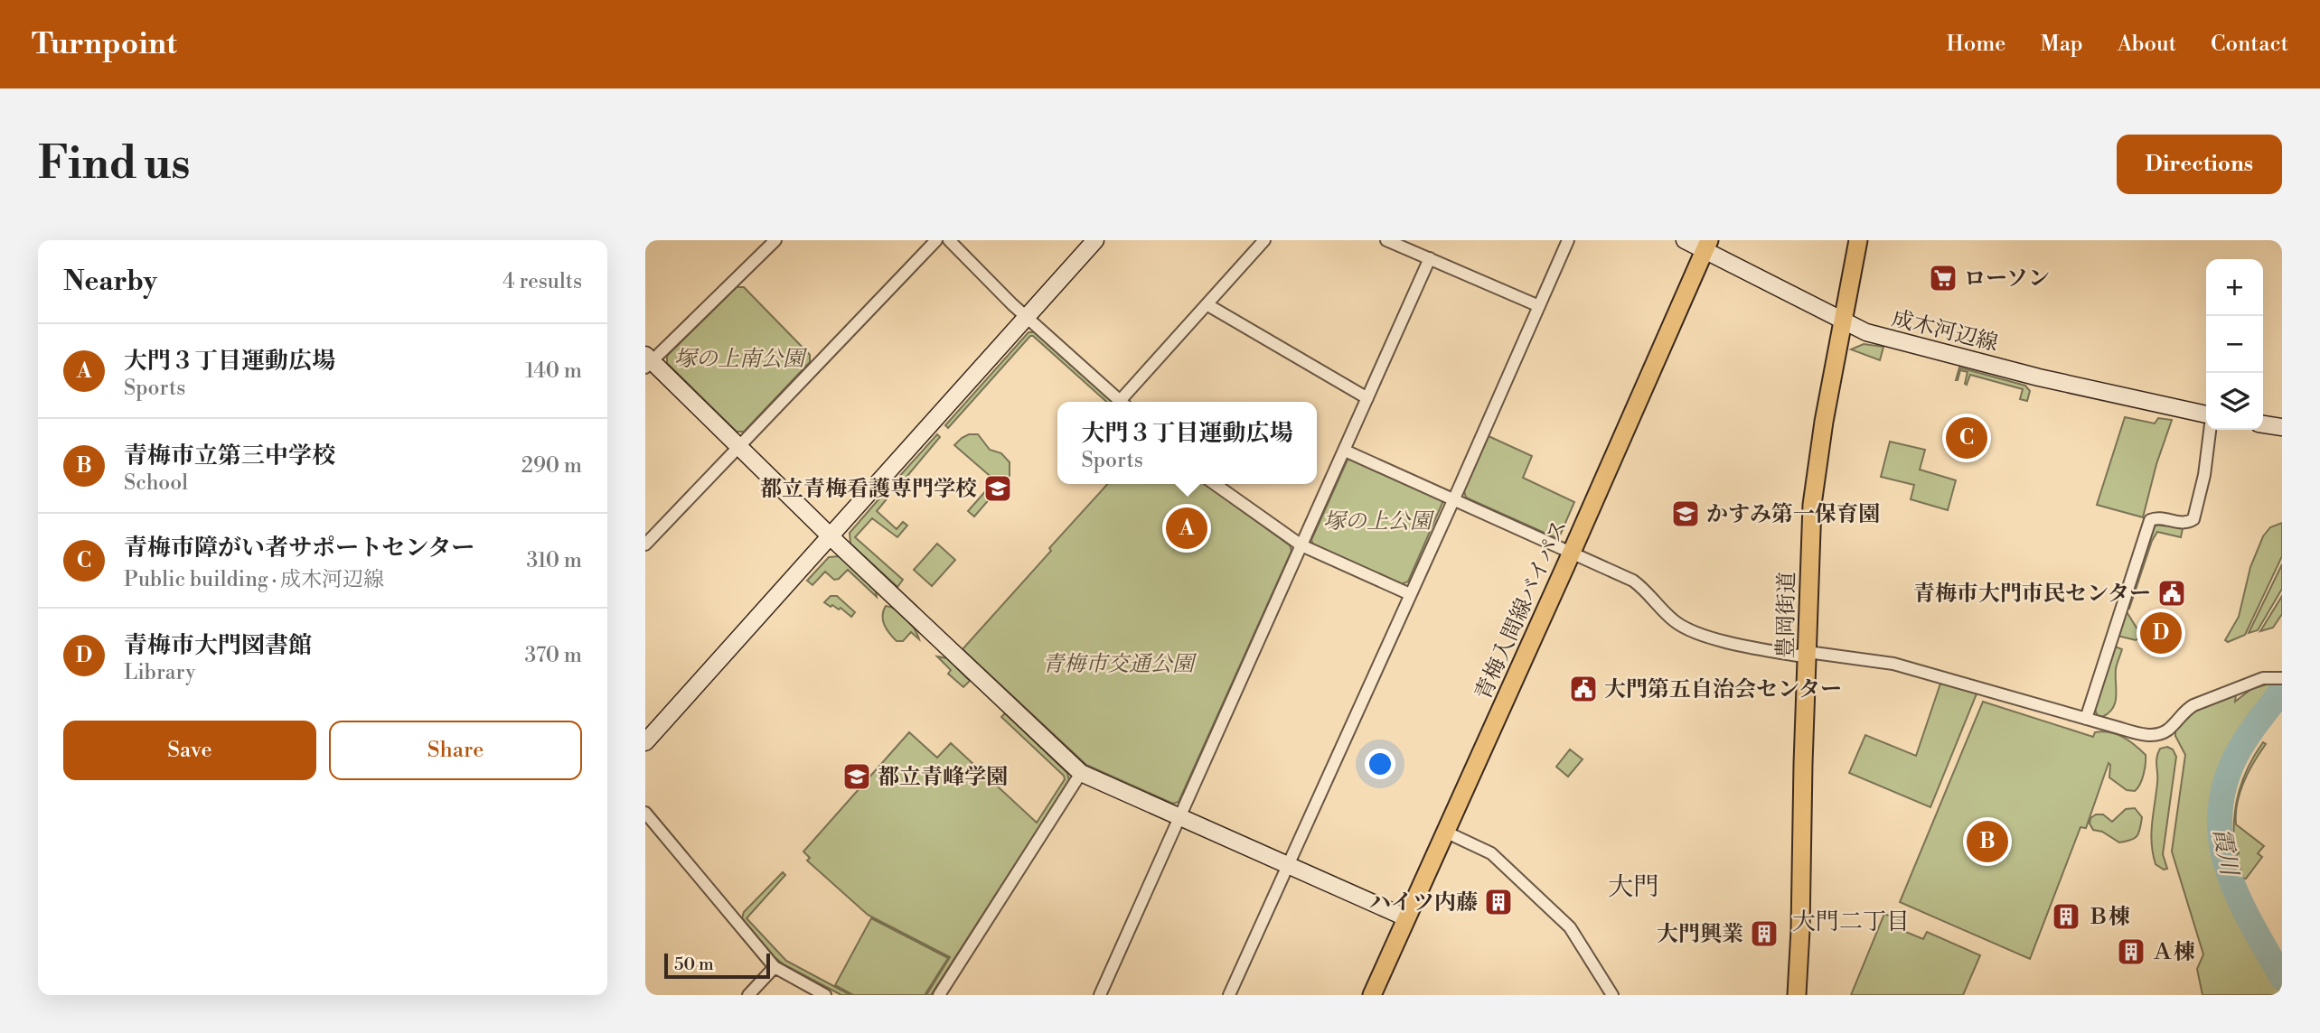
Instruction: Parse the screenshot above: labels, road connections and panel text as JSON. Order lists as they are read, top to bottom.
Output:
{
  "streets": {
    "main road": ["青梅入間線バイパス", "豊岡街道"],
    "street": ["成木河辺線"]
  },
  "crossings": [
    ["成木河辺線", "青梅入間線バイパス"],
    ["成木河辺線", "豊岡街道"]
  ],
  "districts": ["大門", "大門二丁目"],
  "water": ["霞川"],
  "parks": ["塚の上南公園", "塚の上公園", "青梅市交通公園"],
  "places": {
    "supermarket": ["ローソン"],
    "school or university": ["都立青梅看護専門学校", "かすみ第一保育園", "都立青峰学園"],
    "public building": ["青梅市大門市民センター", "大門第五自治会センター"],
    "building": [
      "ハイツ内藤",
      "Ｂ棟",
      "大門興業",
      "Ａ棟"
    ]
  },
  "scale_bar": "50 m",
  "page": {
    "header": "Turnpoint",
    "nav": [
      "Home",
      "Map",
      "About",
      "Contact"
    ],
    "buttons": [
      "Directions",
      ["Save", "Share"]
    ],
    "title": "Find us",
    "heading": ["Nearby", "4 results"],
    "map_buttons": ["+", "−"],
    "list": [
      {
        "mark": "A",
        "name": "大門３丁目運動広場",
        "note": "Sports",
        "value": "140 m"
      },
      {
        "mark": "B",
        "name": "青梅市立第三中学校",
        "note": "School",
        "value": "290 m"
      },
      {
        "mark": "C",
        "name": "青梅市障がい者サポートセンター",
        "note": "Public building · 成木河辺線",
        "value": "310 m"
      },
      {
        "mark": "D",
        "name": "青梅市大門図書館",
        "note": "Library",
        "value": "370 m"
      }
    ],
    "popup": ["大門３丁目運動広場", "Sports"],
    "pins": [
      "C",
      "A",
      "D",
      "B"
    ],
    "scale": "50 m"
  }
}
